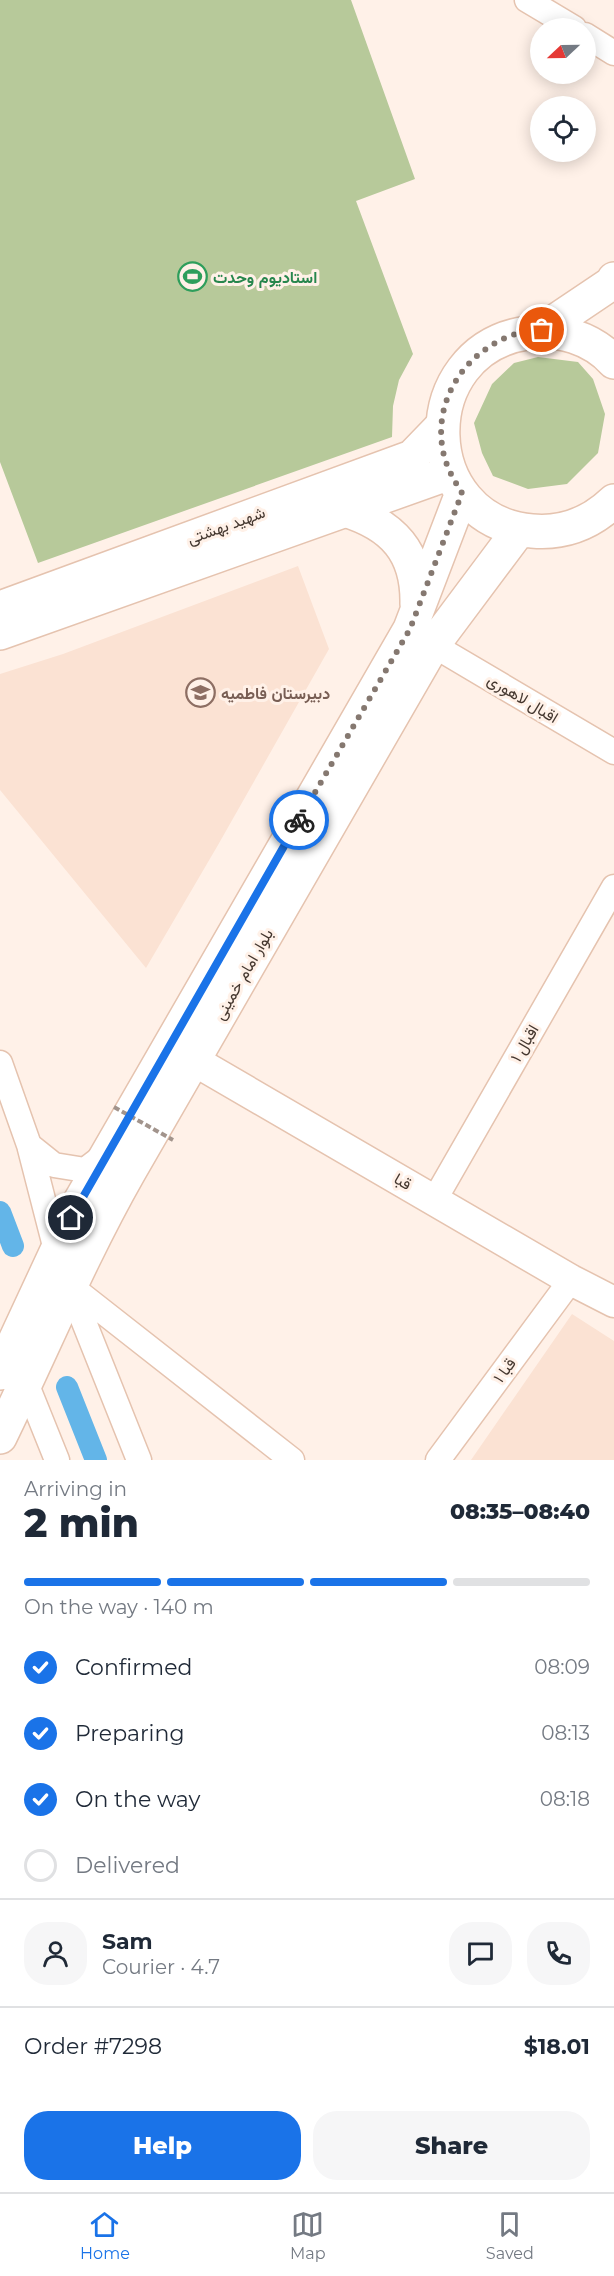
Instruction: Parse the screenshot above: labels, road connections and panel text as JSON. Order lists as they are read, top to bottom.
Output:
{
  "streets": {
    "main road": ["شهید بهشتی", "بلوار امام خمینی"],
    "street": [
      "اقبال لاهوری",
      "اقبال ۱",
      "قبا",
      "قبا ۱"
    ]
  },
  "crossings": [
    ["شهید بهشتی", "بلوار امام خمینی"],
    ["اقبال لاهوری", "بلوار امام خمینی"],
    ["بلوار امام خمینی", "قبا"],
    ["اقبال ۱", "قبا"],
    ["قبا", "قبا ۱"]
  ],
  "places": {
    "sports": ["استادیوم وحدت"],
    "school or university": ["دبیرستان فاطمیه"]
  },
  "north": "left",
  "page": {
    "heading": ["2 min", "Arriving in", "08:35–08:40"],
    "panel": [
      "Sam",
      "Courier · 4.7",
      "Order #7298",
      "$18.01"
    ],
    "bar": "On the way · 140 m",
    "list": [
      ["Confirmed", "08:09"],
      ["Preparing", "08:13"],
      ["On the way", "08:18"],
      "Delivered"
    ],
    "buttons": ["Help", "Share"],
    "tabs": ["Home", "Map", "Saved"]
  }
}
